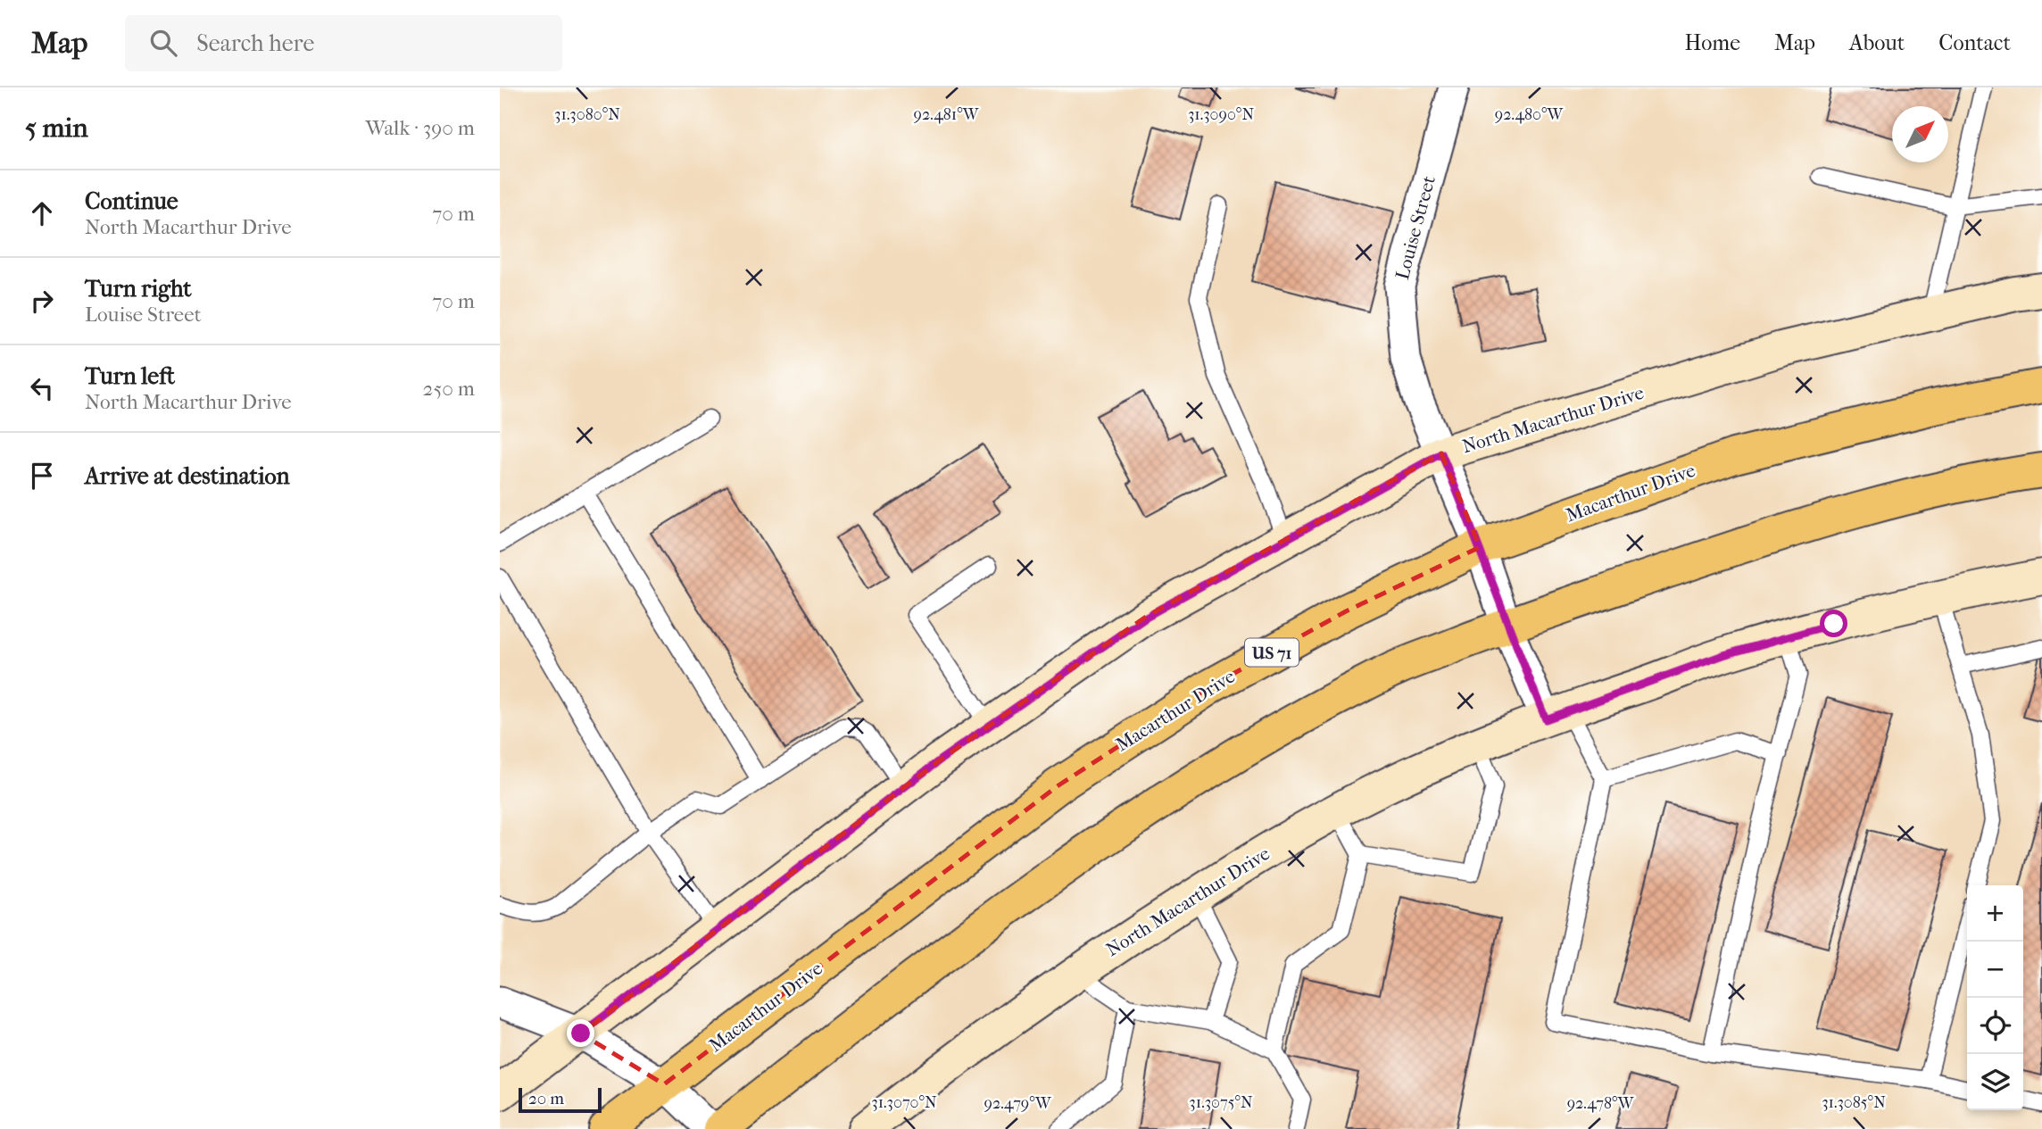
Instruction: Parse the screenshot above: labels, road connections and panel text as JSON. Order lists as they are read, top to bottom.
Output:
{
  "streets": {
    "highway": ["Macarthur Drive", "US 71"],
    "street": ["Louise Street", "North Macarthur Drive"]
  },
  "crossings": [
    ["Louise Street", "North Macarthur Drive"],
    ["Louise Street", "Macarthur Drive"]
  ],
  "scale_bar": "20 m",
  "north": "top right",
  "page": {
    "header": "Map",
    "search": "Search here",
    "nav": [
      "Home",
      "Map",
      "About",
      "Contact"
    ],
    "heading": ["5 min", "Walk · 390 m"],
    "list": [
      ["Continue", "North Macarthur Drive", "70 m"],
      ["Turn right", "Louise Street", "70 m"],
      ["Turn left", "North Macarthur Drive", "250 m"],
      "Arrive at destination"
    ],
    "map_buttons": ["+", "−"],
    "scale": "20 m"
  },
  "coordinates": [
    "92.481°W",
    "92.480°W",
    "31.3080°N",
    "31.3090°N",
    "31.3070°N",
    "31.3075°N",
    "31.3085°N",
    "92.479°W",
    "92.478°W"
  ]
}
